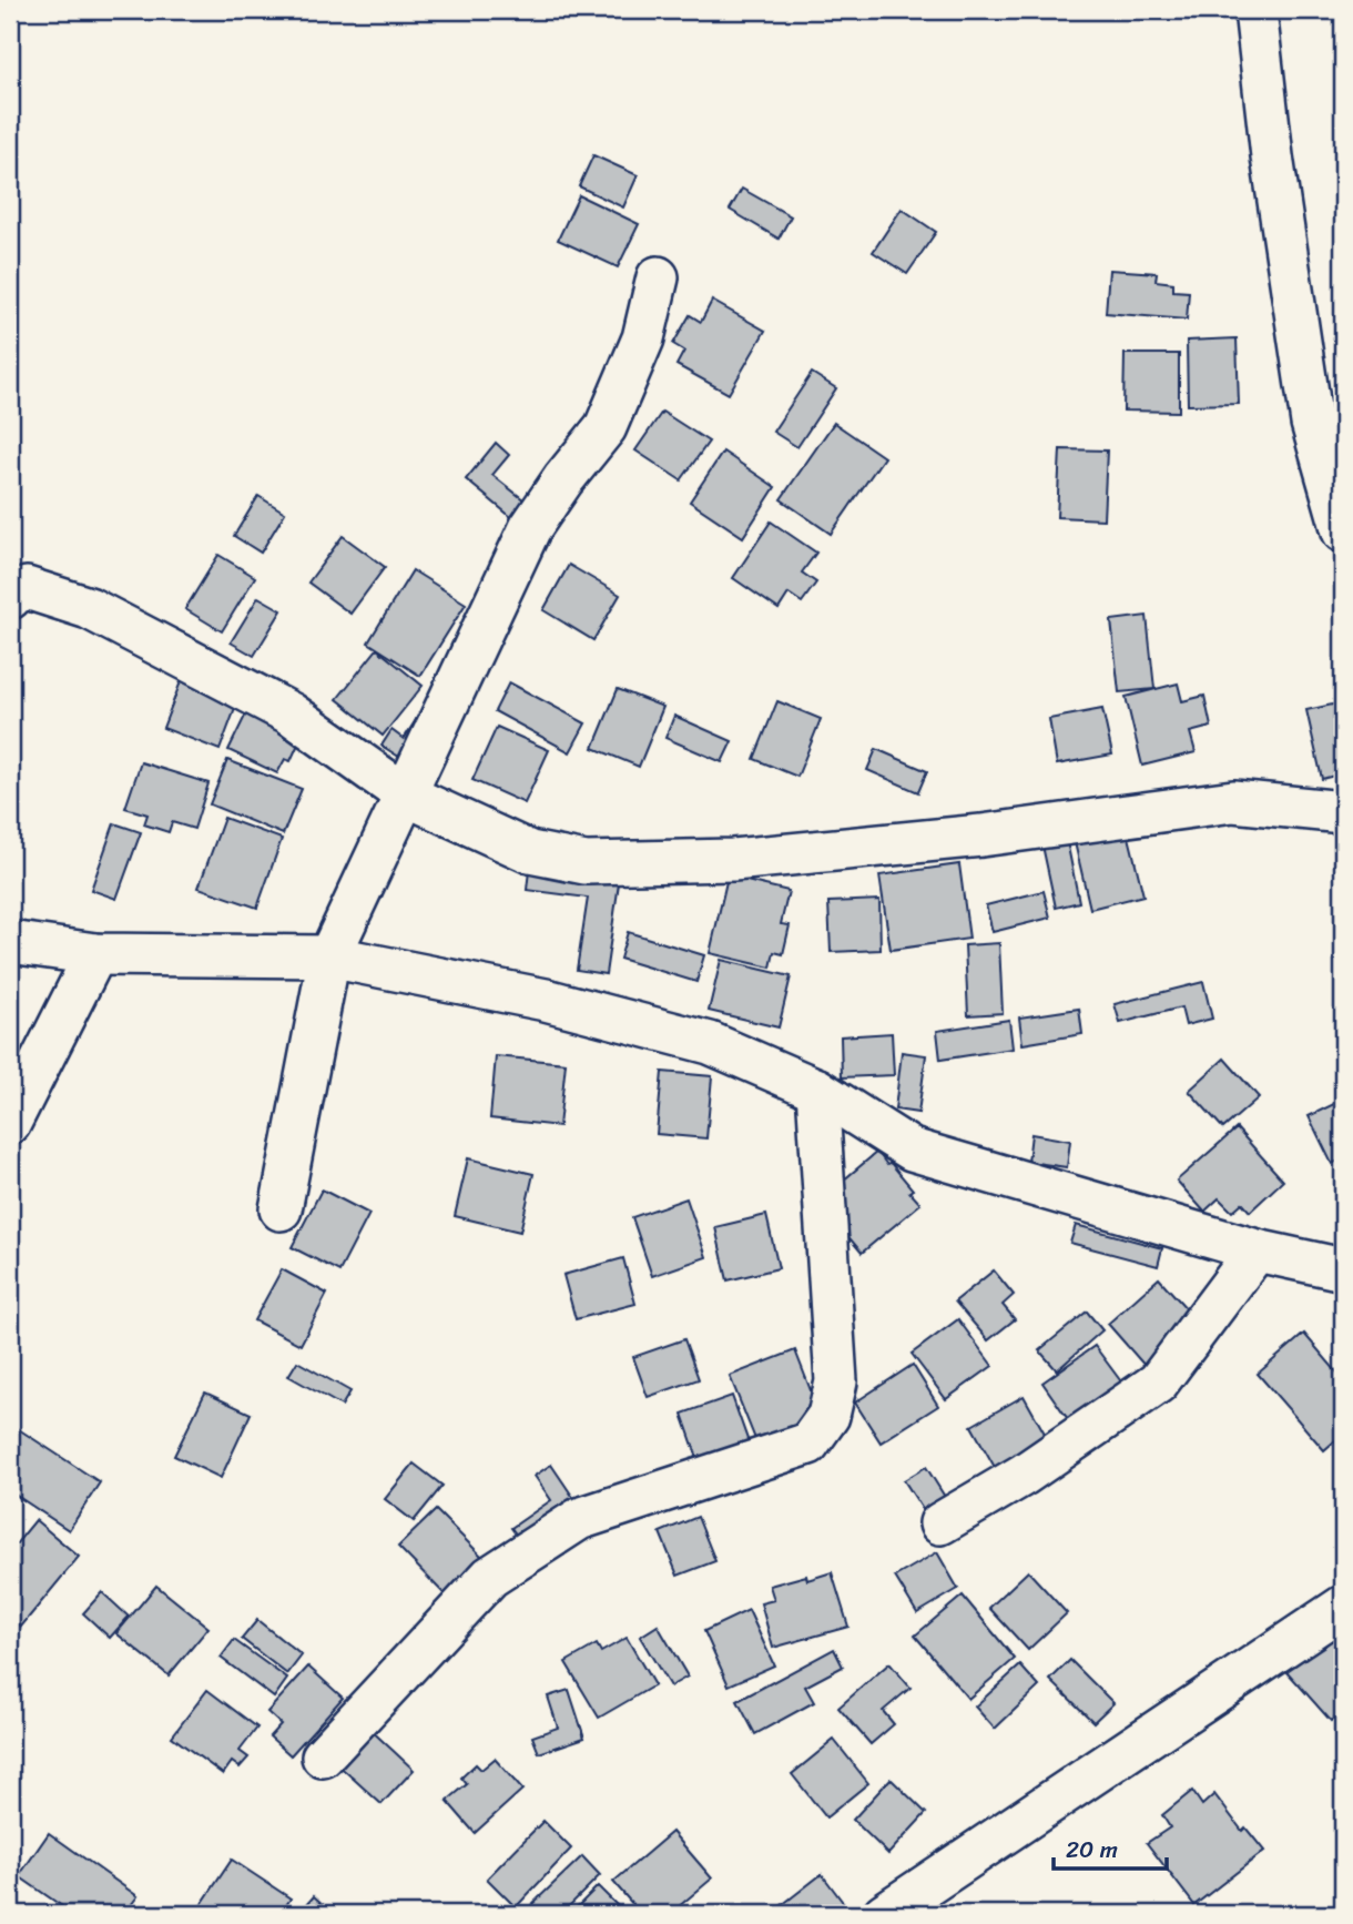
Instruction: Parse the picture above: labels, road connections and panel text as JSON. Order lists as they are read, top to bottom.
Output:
{
  "scale_bar": "20 m"
}
